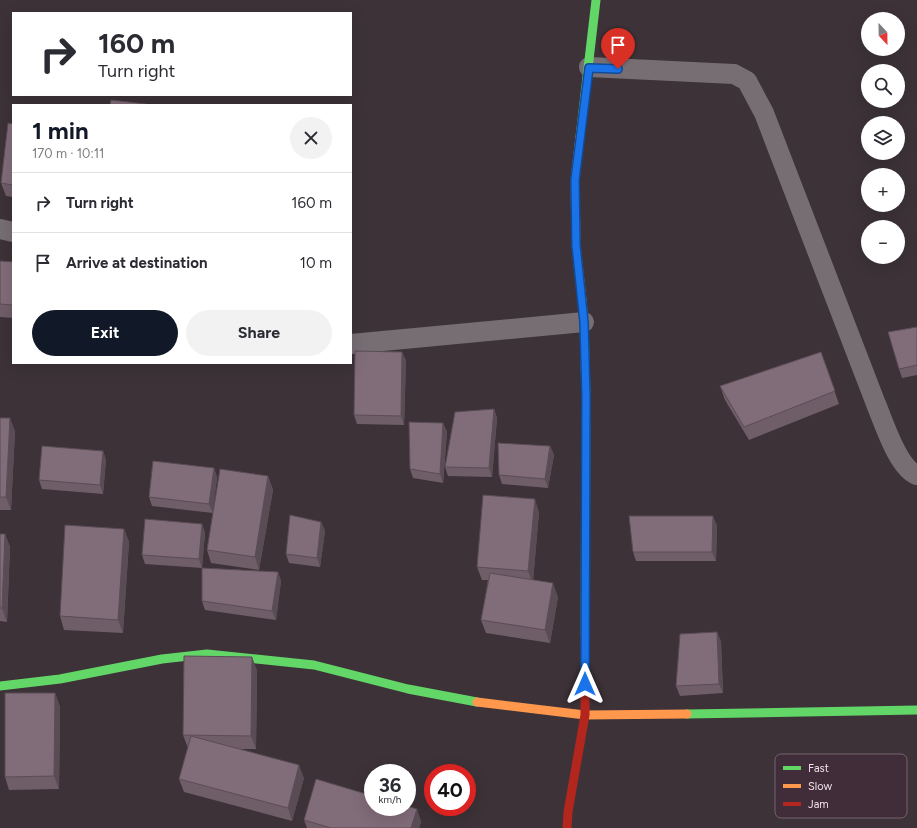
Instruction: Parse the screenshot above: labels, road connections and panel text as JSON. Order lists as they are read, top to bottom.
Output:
{
  "legend": ["Fast", "Slow", "Jam"],
  "north": "bottom",
  "page": {
    "map_buttons": ["+", "−"],
    "turn": ["160 m", "Turn right"],
    "heading": ["1 min", "170 m · 10:11"],
    "list": [
      {
        "name": "Turn right",
        "value": "160 m"
      },
      {
        "name": "Arrive at destination",
        "value": "10 m"
      }
    ],
    "buttons": ["Exit", "Share"],
    "speed": "36 km/h",
    "limit": "40"
  }
}
